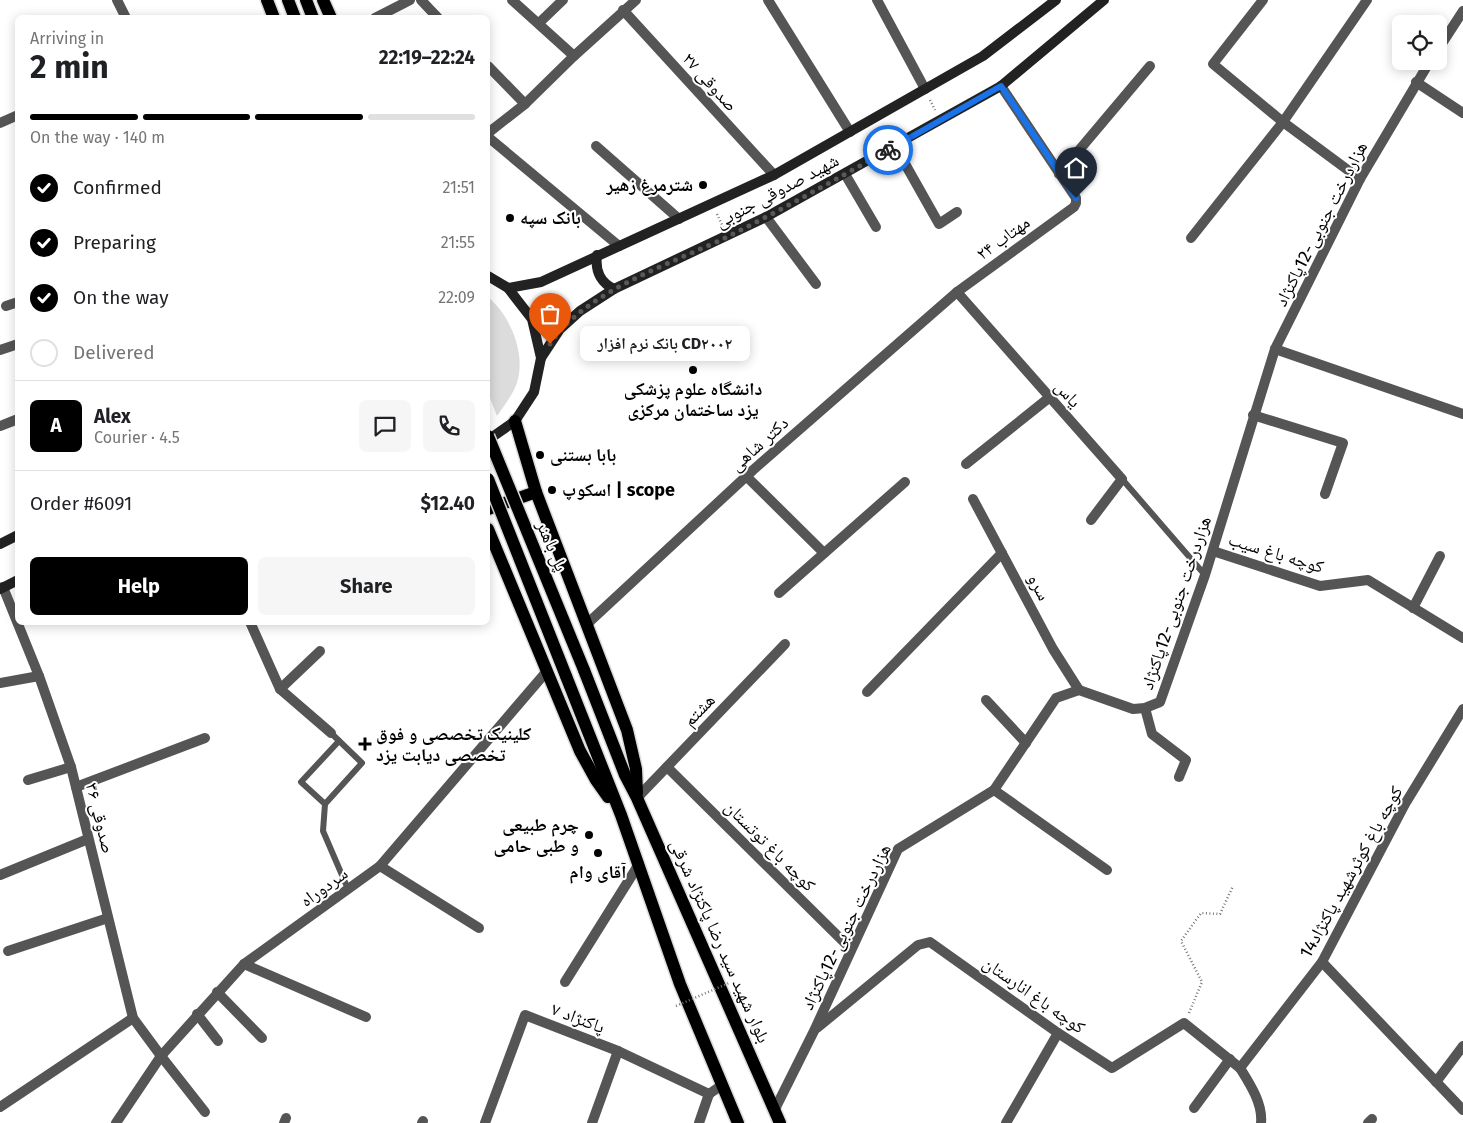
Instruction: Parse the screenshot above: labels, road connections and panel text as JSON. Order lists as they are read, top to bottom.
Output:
{
  "streets": {
    "main road": ["شهید صدوقی جنوبی", "پل باهنر", "بلوار شهید سید رضا پاکنژاد شرقی"],
    "street": [
      "صدوقی ۲۷",
      "هزاردرخت جنوبی-12پاکنژاد",
      "مهتاب ۲۴",
      "یاس",
      "دکتر شاهی",
      "کوچه باغ سیب",
      "سرو",
      "هشتم",
      "صدوقی ۳۶",
      "کوچه باغ توتستان",
      "کوچه باغ کوثرشهید پاکنژاد14",
      "سردوراه",
      "کوچه باغ انارستان",
      "پاکنژاد ۷"
    ]
  },
  "crossings": [
    ["صدوقی ۲۷", "شهید صدوقی جنوبی"],
    ["شهید صدوقی جنوبی", "مهتاب ۲۴"],
    ["هزاردرخت جنوبی-12پاکنژاد", "کوچه باغ سیب"],
    ["هزاردرخت جنوبی-12پاکنژاد", "سرو"],
    ["هزاردرخت جنوبی-12پاکنژاد", "کوچه باغ توتستان"],
    ["هزاردرخت جنوبی-12پاکنژاد", "بلوار شهید سید رضا پاکنژاد شرقی"],
    ["هزاردرخت جنوبی-12پاکنژاد", "کوچه باغ انارستان"],
    ["مهتاب ۲۴", "یاس"],
    ["مهتاب ۲۴", "دکتر شاهی"],
    ["یاس", "دکتر شاهی"],
    ["پل باهنر", "بلوار شهید سید رضا پاکنژاد شرقی"],
    ["هشتم", "کوچه باغ توتستان"],
    ["هشتم", "بلوار شهید سید رضا پاکنژاد شرقی"],
    ["صدوقی ۳۶", "سردوراه"]
  ],
  "places": {
    "other": [
      "شترمرغ زهیر",
      "بانک سپه",
      "بانک نرم افزار CD۲۰۰۲",
      "دانشگاه علوم پزشکی یزد ساختمان مرکزی",
      "بابا بستنی",
      "اسکوپ | scope",
      "چرم طبیعی و طبی حامی",
      "آقای وام"
    ],
    "health": ["کلینیک تخصصی و فوق تخصصی دیابت یزد"]
  },
  "page": {
    "heading": ["2 min", "Arriving in", "22:19–22:24"],
    "panel": [
      "Alex",
      "Courier · 4.5",
      "Order #6091",
      "$12.40"
    ],
    "bar": "On the way · 140 m",
    "list": [
      ["Confirmed", "21:51"],
      ["Preparing", "21:55"],
      ["On the way", "22:09"],
      "Delivered"
    ],
    "bubble": "بانک نرم افزار CD۲۰۰۲",
    "round": "A",
    "buttons": ["Help", "Share"]
  }
}
